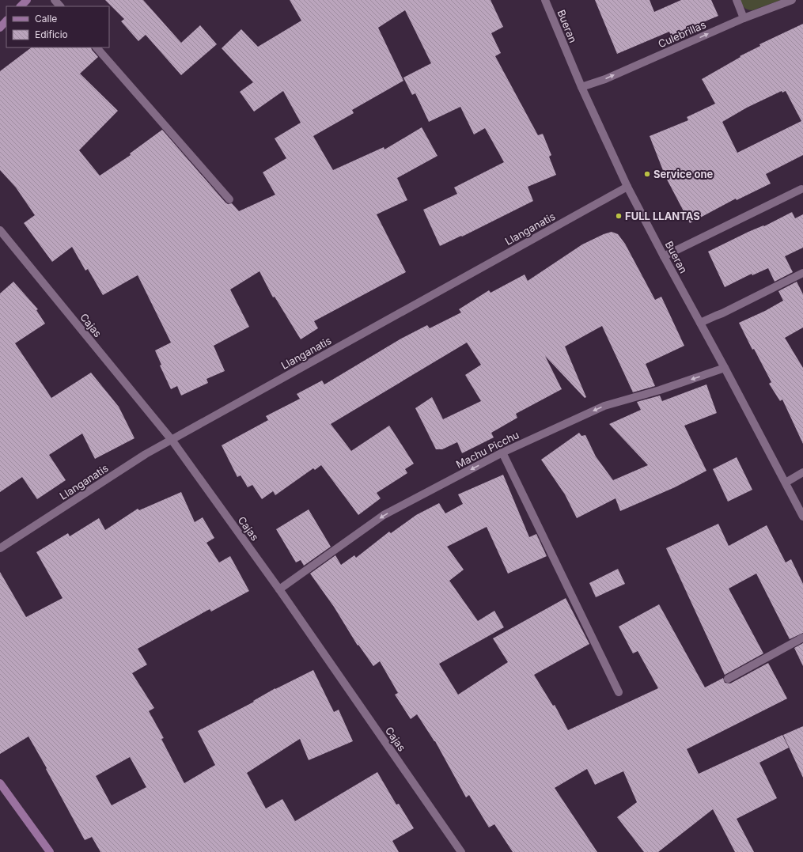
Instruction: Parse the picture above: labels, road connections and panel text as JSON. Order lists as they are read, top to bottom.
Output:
{
  "streets": {
    "street": [
      "Bueran",
      "Culebrillas",
      "Llanganatis",
      "Cajas",
      "Machu Picchu"
    ]
  },
  "crossings": [
    ["Bueran", "Culebrillas"],
    ["Bueran", "Llanganatis"],
    ["Bueran", "Machu Picchu"],
    ["Llanganatis", "Cajas"],
    ["Cajas", "Machu Picchu"]
  ],
  "one_way": ["Culebrillas", "Machu Picchu"],
  "places": ["Service one", "FULL LLANTAS"],
  "legend": ["Calle", "Edificio"]
}
